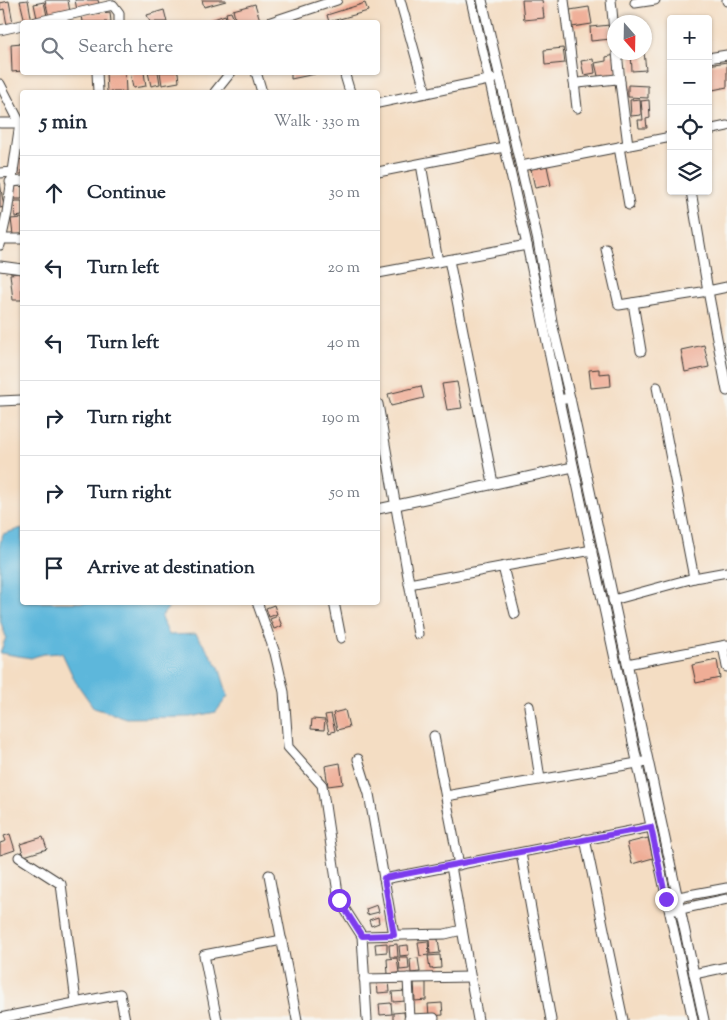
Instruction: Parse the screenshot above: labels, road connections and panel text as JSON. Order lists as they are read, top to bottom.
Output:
{
  "north": "bottom",
  "page": {
    "map_buttons": ["+", "−"],
    "search": "Search here",
    "heading": ["5 min", "Walk · 330 m"],
    "list": [
      ["Continue", "30 m"],
      ["Turn left", "20 m"],
      ["Turn left", "40 m"],
      ["Turn right", "190 m"],
      ["Turn right", "50 m"],
      "Arrive at destination"
    ]
  }
}
